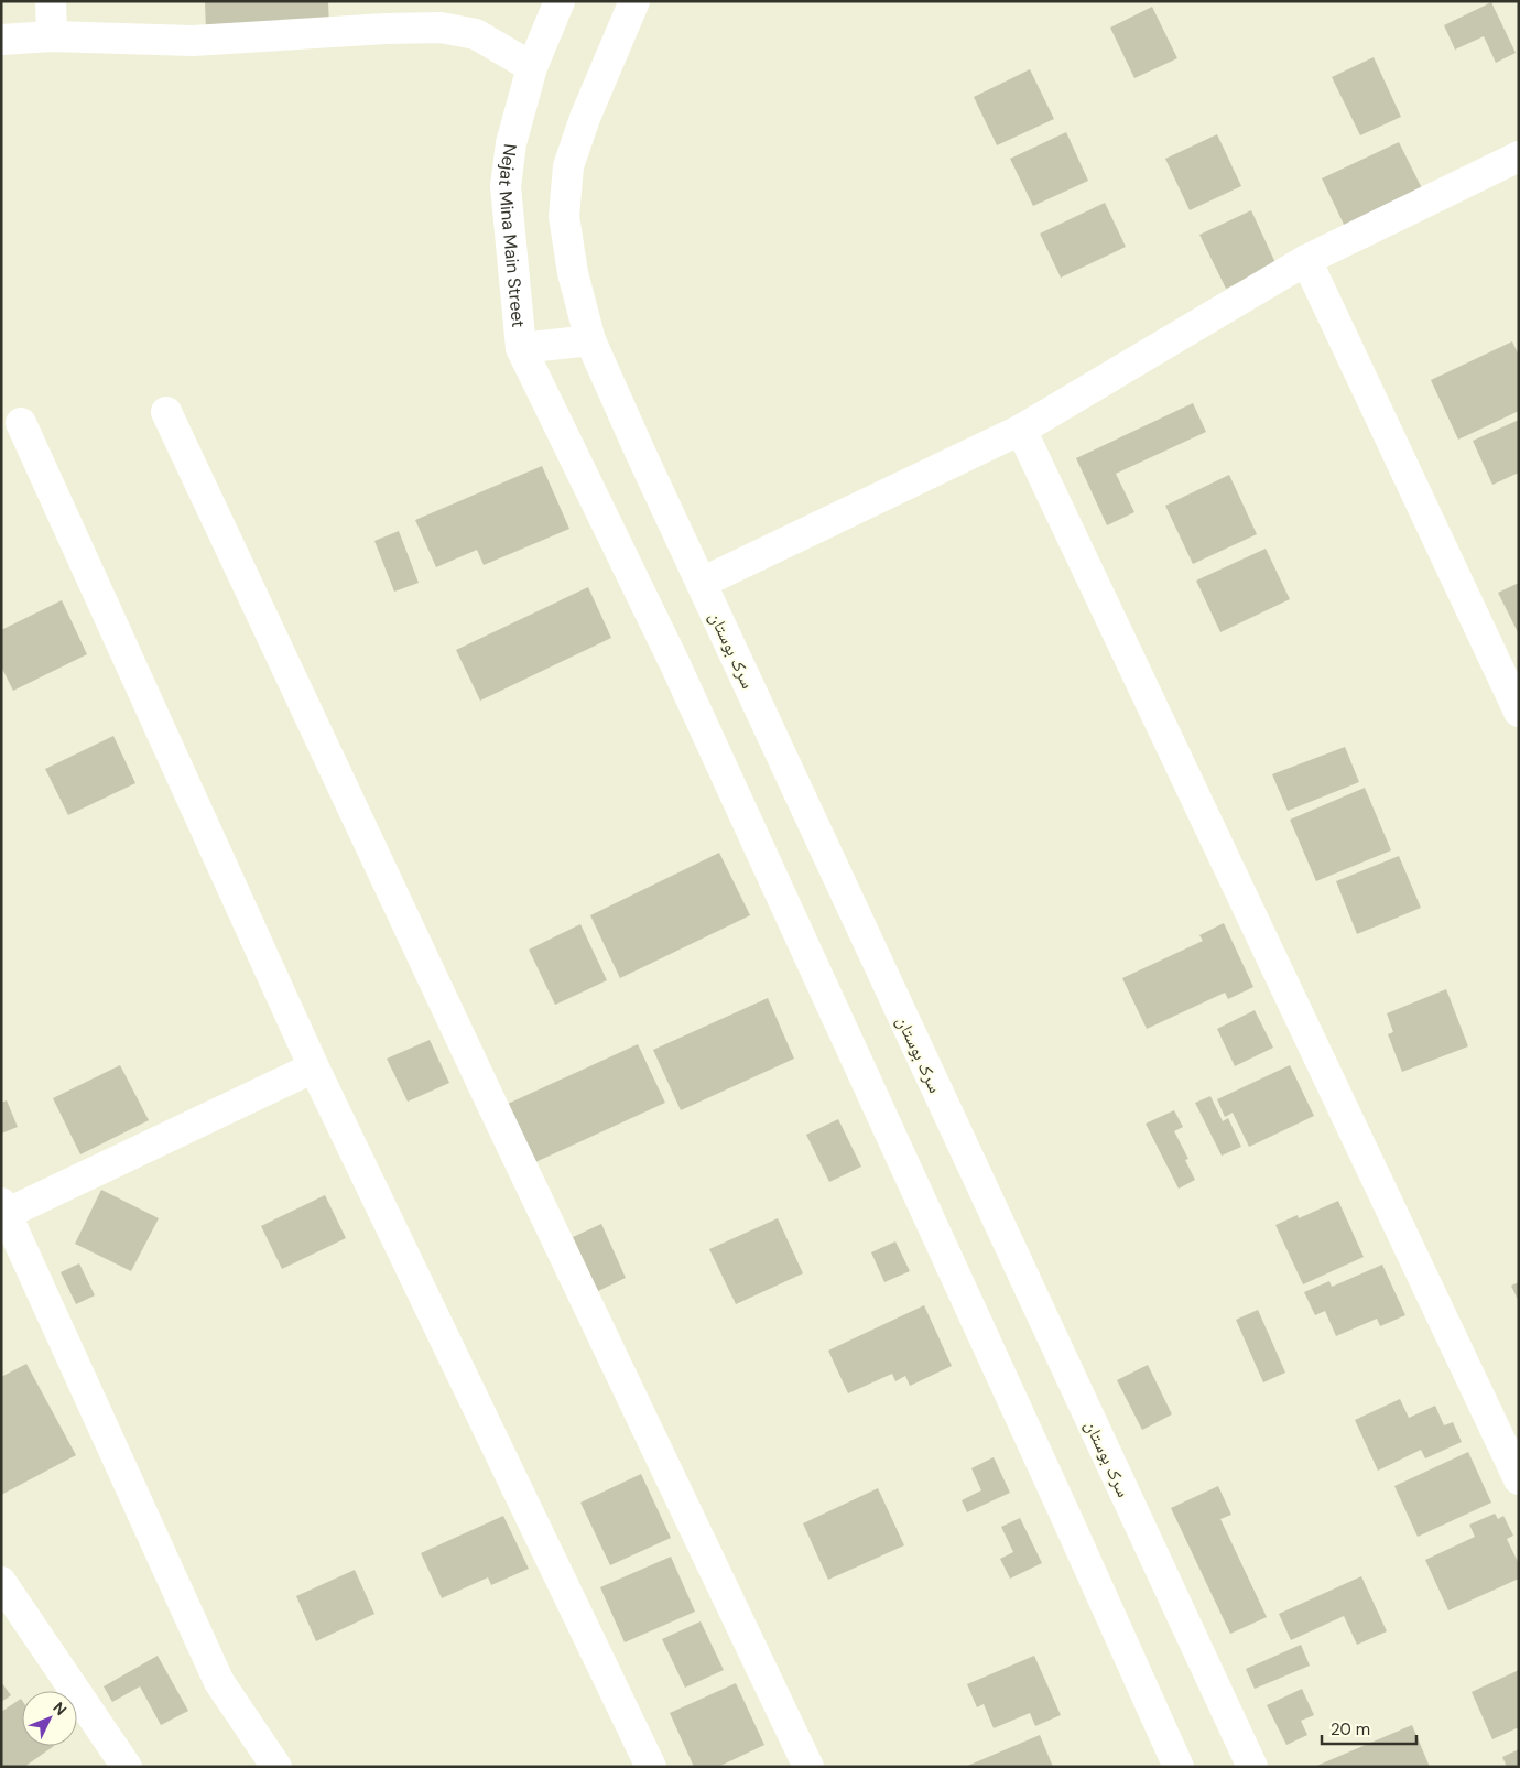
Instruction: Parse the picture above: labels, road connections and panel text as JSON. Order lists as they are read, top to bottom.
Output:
{
  "streets": {
    "street": ["Nejat Mina Main Street", "سرک بوستان"]
  },
  "scale_bar": "20 m",
  "north": "top right"
}
